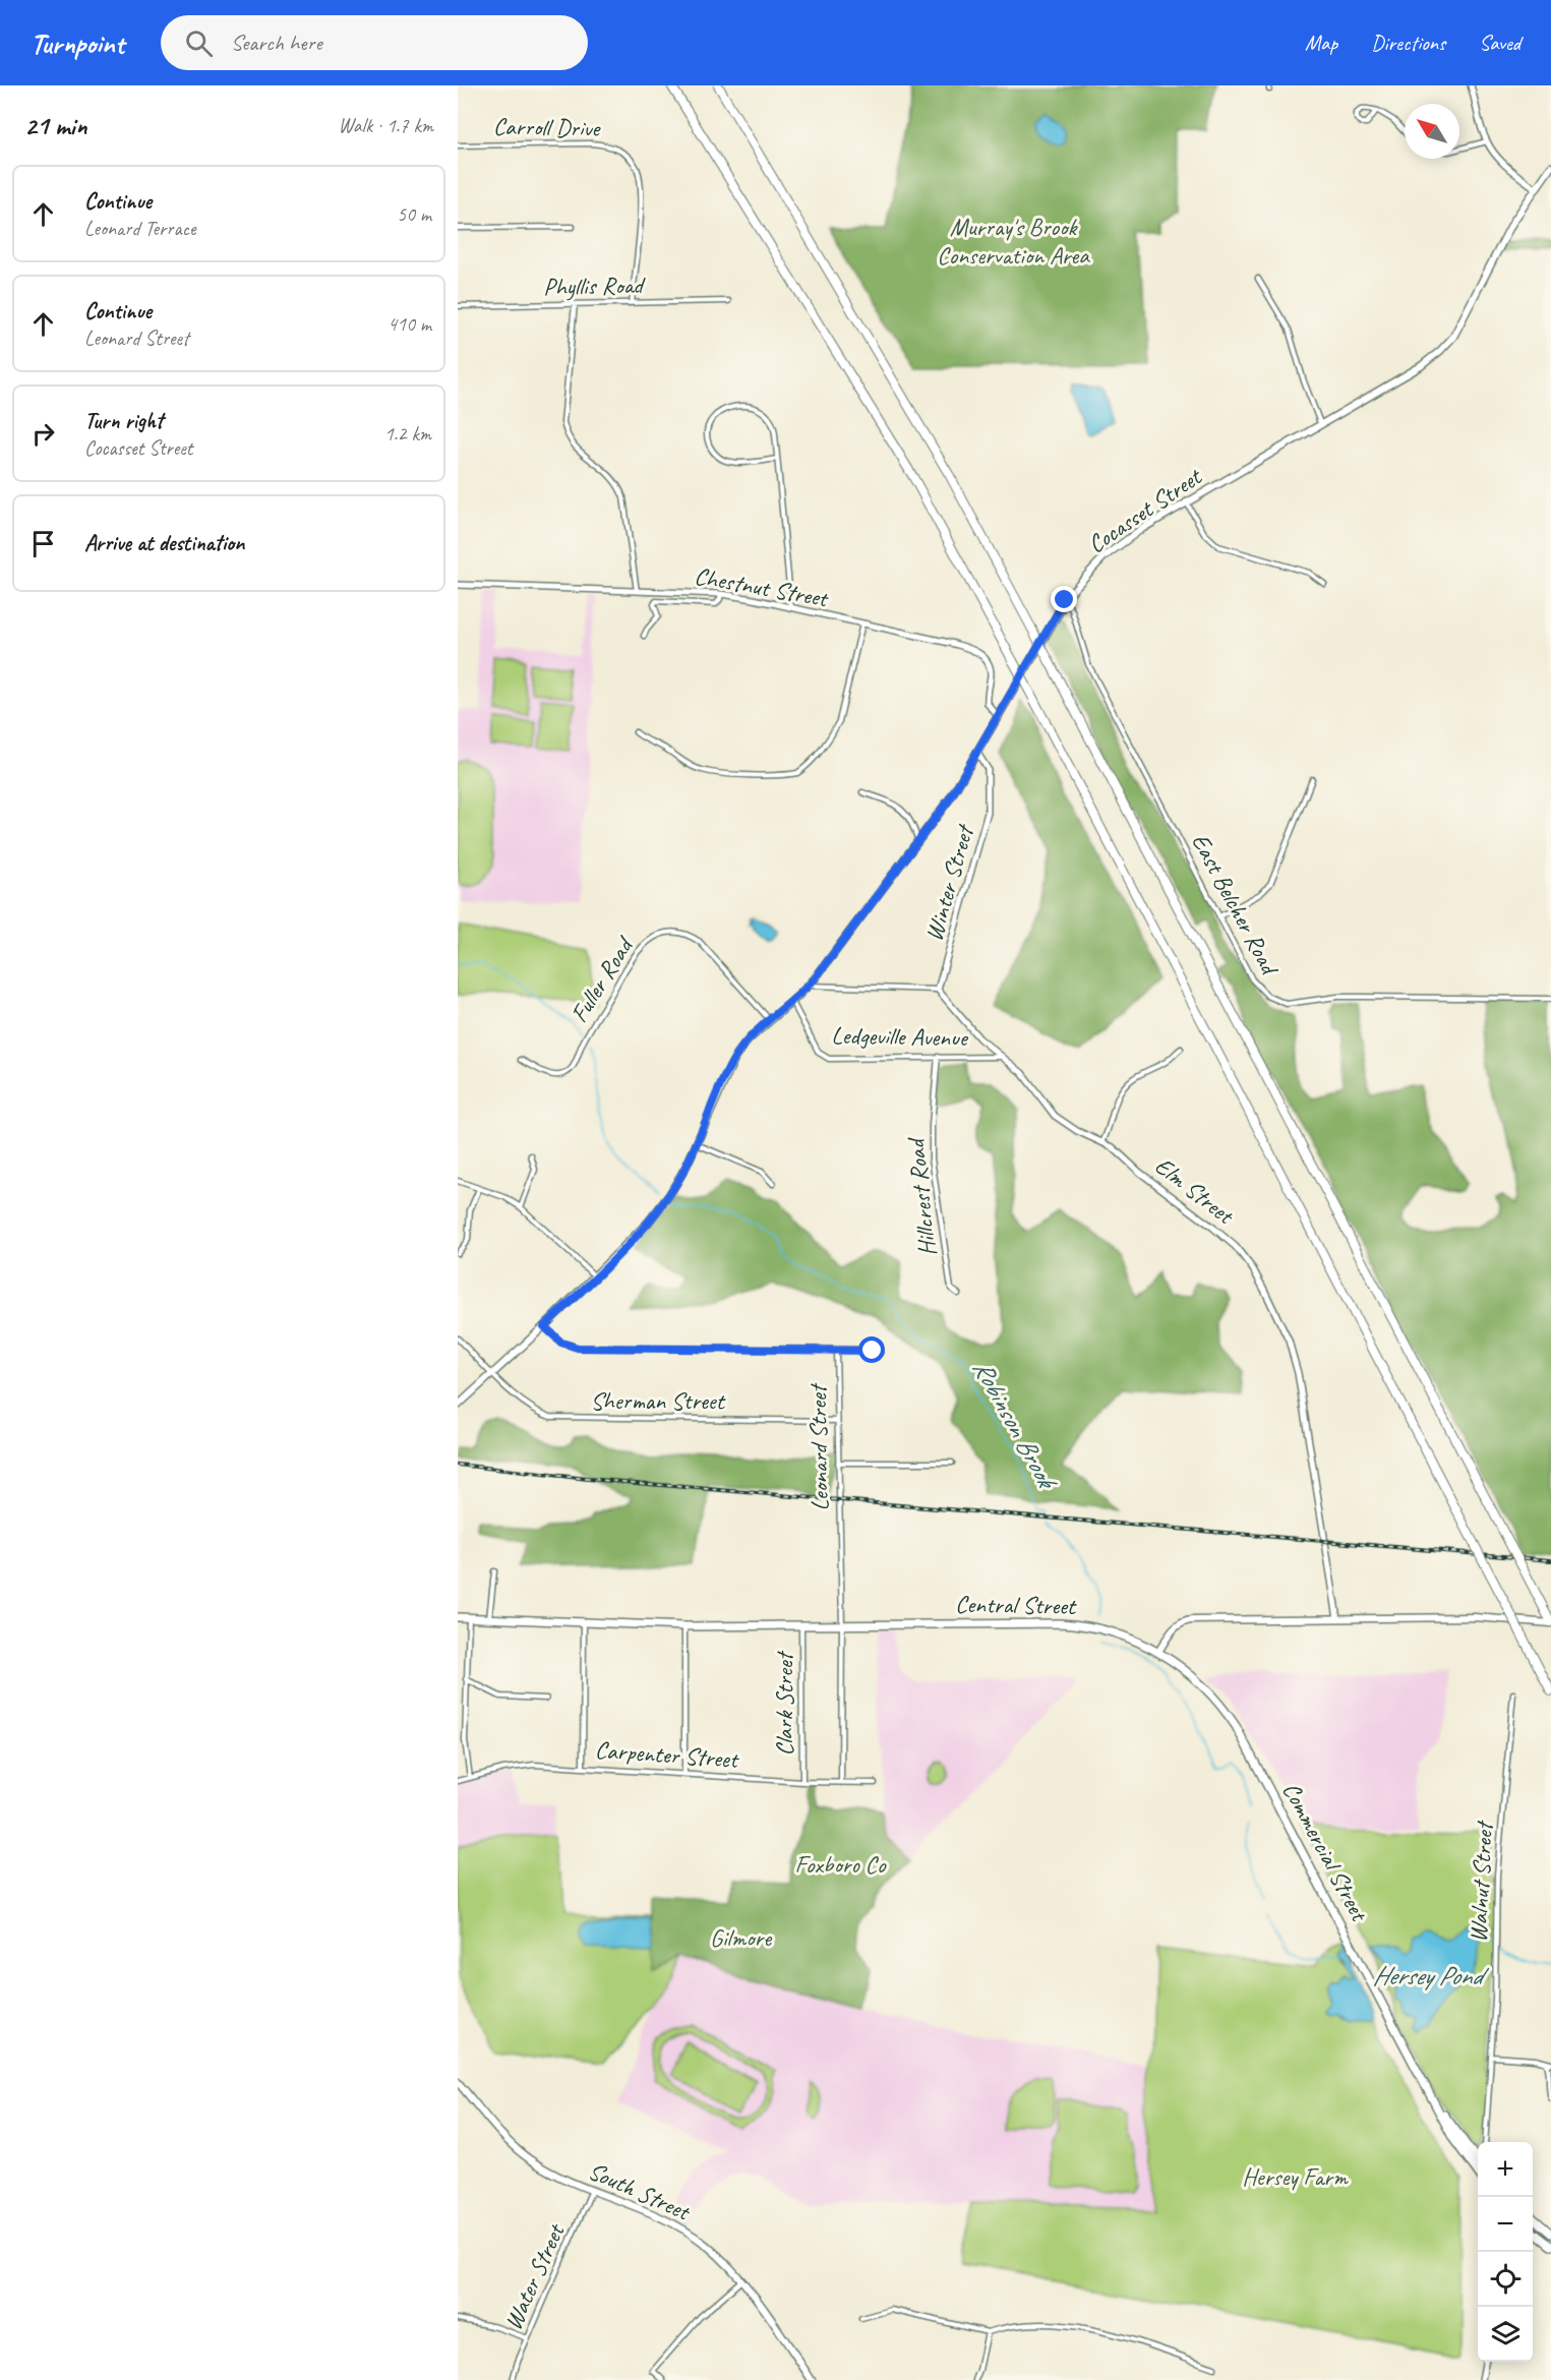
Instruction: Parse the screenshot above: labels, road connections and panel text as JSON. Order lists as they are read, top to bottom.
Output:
{
  "streets": {
    "main road": [
      "Cocasset Street",
      "Central Street",
      "Commercial Street",
      "South Street"
    ],
    "street": [
      "Carroll Drive",
      "Phyllis Road",
      "Chestnut Street",
      "Winter Street",
      "East Belcher Road",
      "Fuller Road",
      "Ledgeville Avenue",
      "Elm Street",
      "Hillcrest Road",
      "Sherman Street",
      "Leonard Street",
      "Clark Street",
      "Carpenter Street",
      "Walnut Street",
      "Water Street"
    ]
  },
  "crossings": [
    ["Carroll Drive", "Phyllis Road"],
    ["Cocasset Street", "Chestnut Street"],
    ["Cocasset Street", "Winter Street"],
    ["Cocasset Street", "East Belcher Road"],
    ["Cocasset Street", "Fuller Road"],
    ["Cocasset Street", "Ledgeville Avenue"],
    ["Cocasset Street", "Sherman Street"],
    ["Cocasset Street", "Leonard Street"],
    ["Winter Street", "Elm Street"],
    ["Ledgeville Avenue", "Elm Street"],
    ["Ledgeville Avenue", "Hillcrest Road"],
    ["Sherman Street", "Leonard Street"],
    ["Leonard Street", "Central Street"],
    ["Leonard Street", "Carpenter Street"],
    ["Central Street", "Clark Street"],
    ["Central Street", "Commercial Street"],
    ["Clark Street", "Carpenter Street"],
    ["South Street", "Water Street"]
  ],
  "water": ["Robinson Brook", "Hersey Pond"],
  "parks": [
    "Murray's Brook Conservation Area",
    "Foxboro Co",
    "Gilmore",
    "Hersey Farm"
  ],
  "north": "top left",
  "page": {
    "header": "Turnpoint",
    "search": "Search here",
    "nav": ["Map", "Directions", "Saved"],
    "heading": ["21 min", "Walk · 1.7 km"],
    "list": [
      ["Continue", "Leonard Terrace", "50 m"],
      ["Continue", "Leonard Street", "410 m"],
      ["Turn right", "Cocasset Street", "1.2 km"],
      "Arrive at destination"
    ],
    "map_buttons": ["+", "−"]
  }
}
